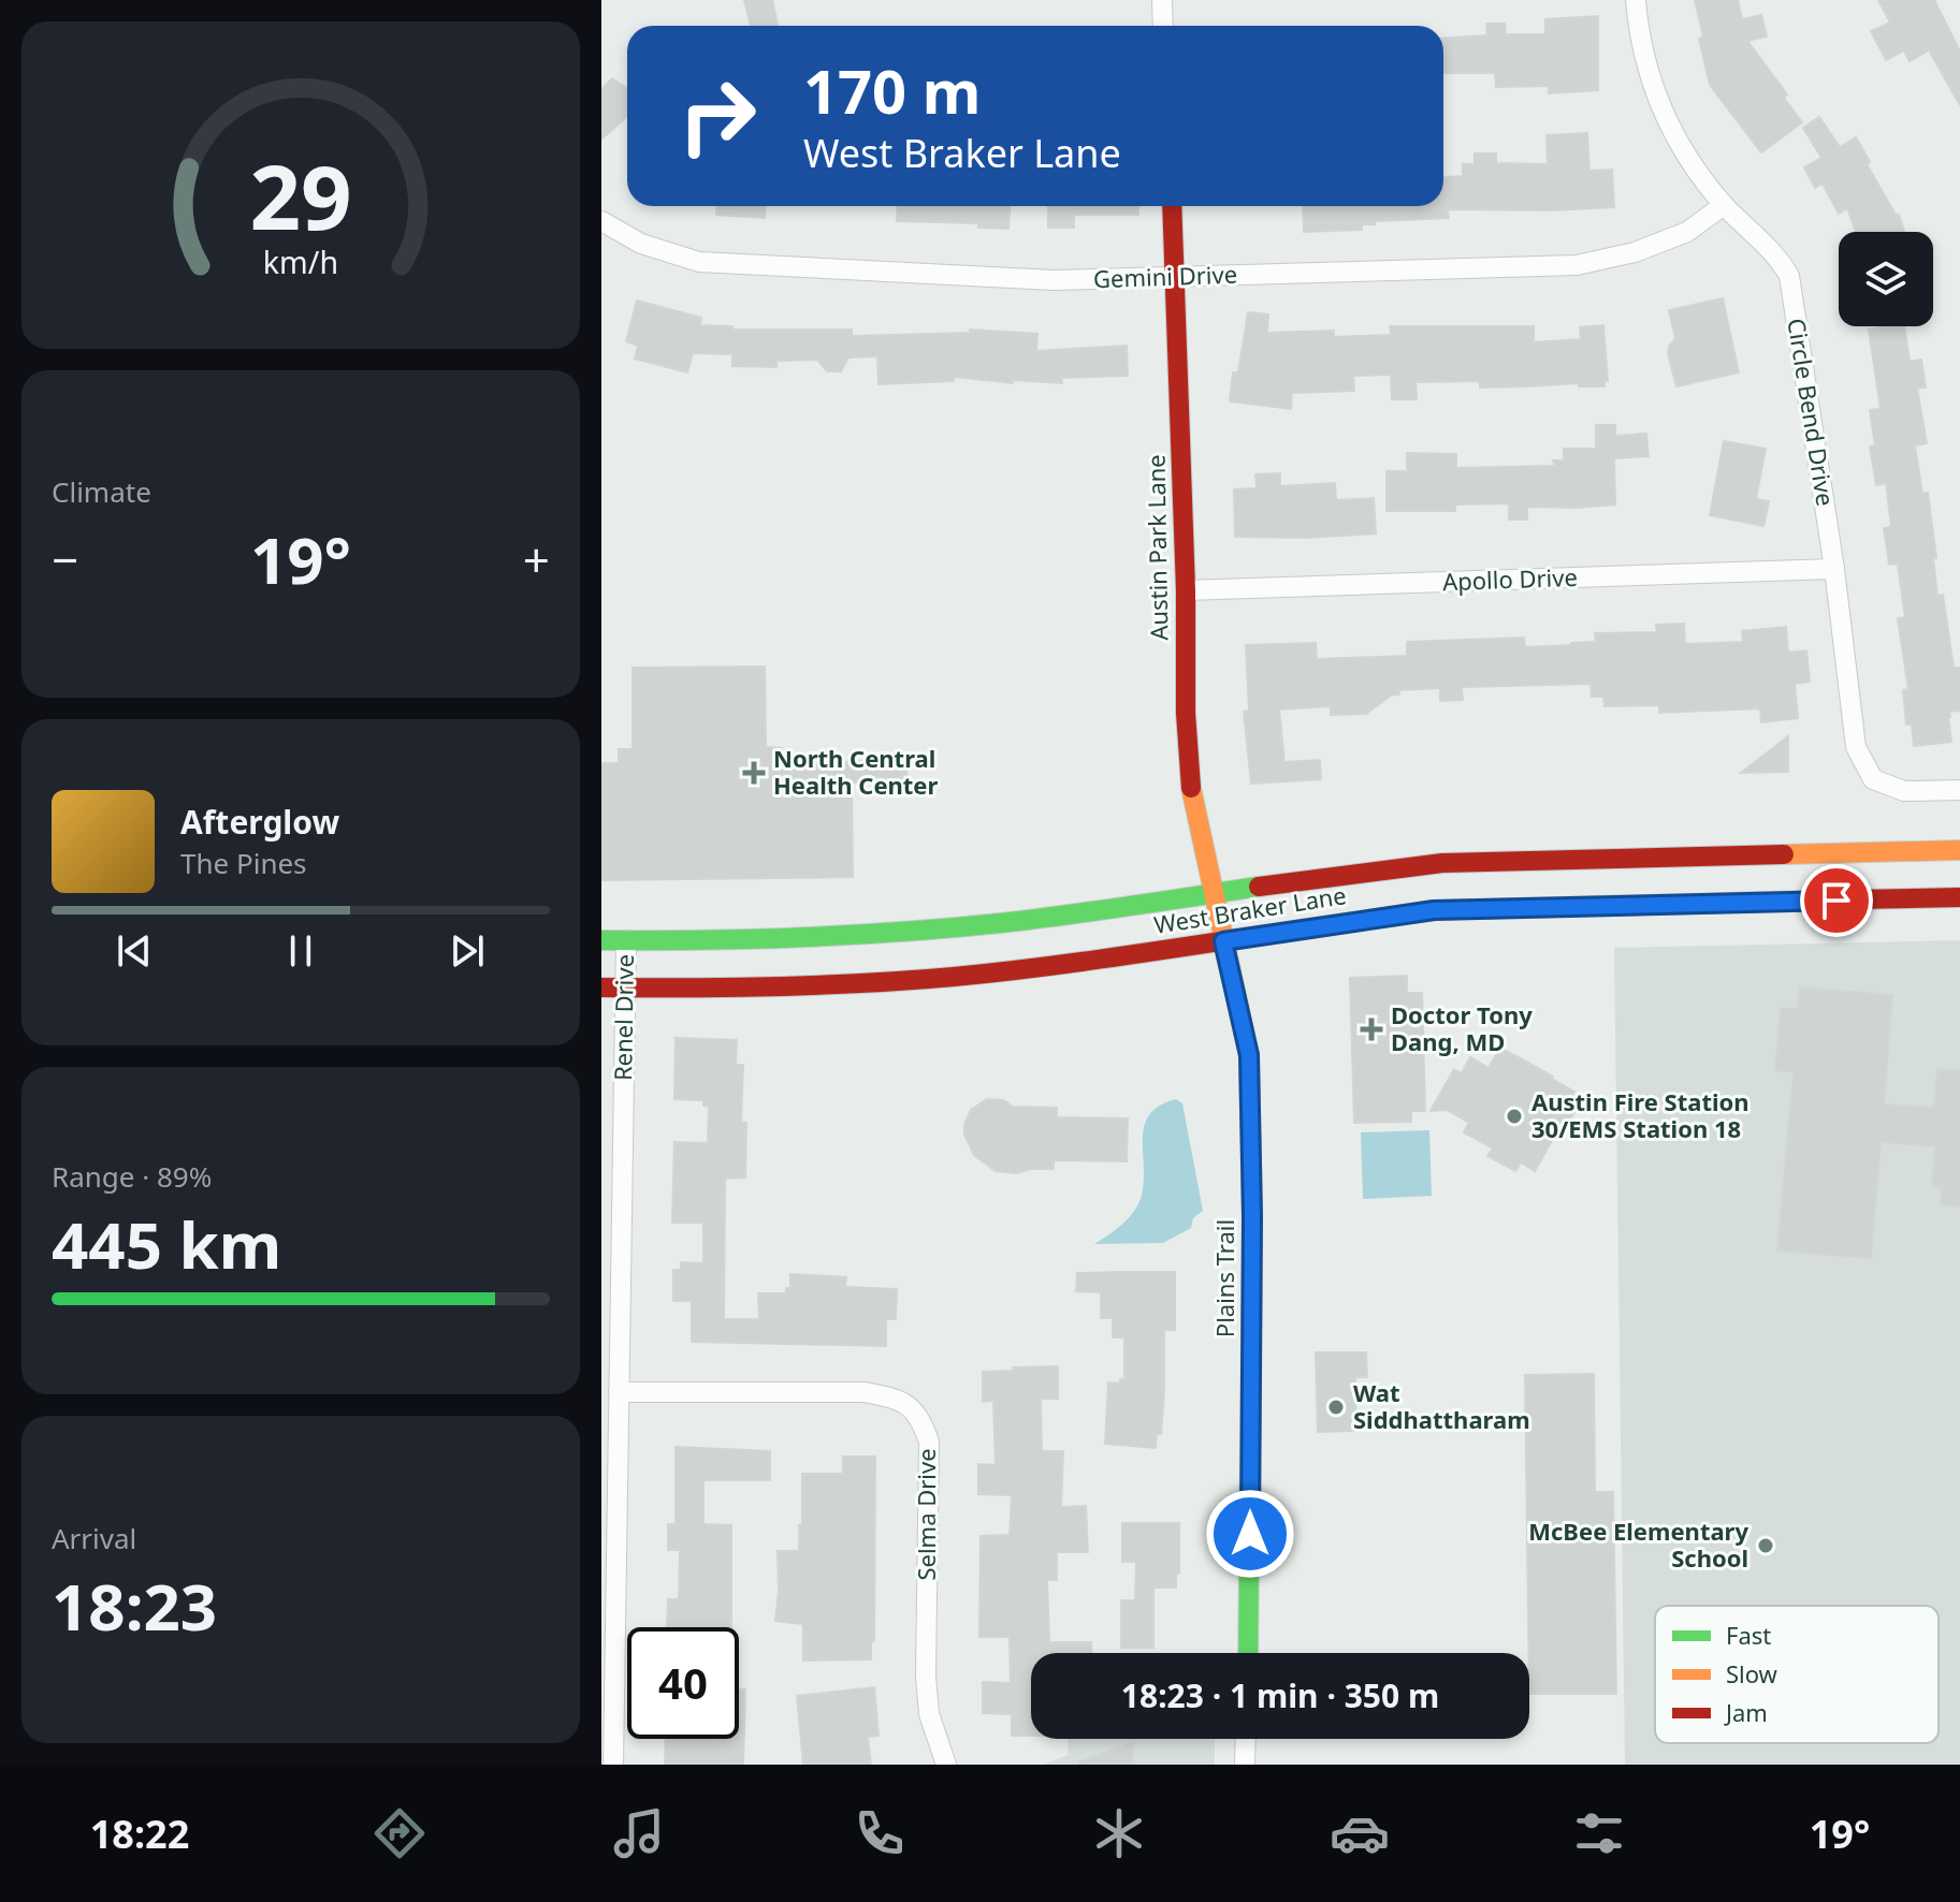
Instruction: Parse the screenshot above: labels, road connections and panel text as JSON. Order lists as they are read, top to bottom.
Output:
{
  "streets": {
    "main road": ["Austin Park Lane", "West Braker Lane", "Plains Trail"],
    "street": [
      "Gemini Drive",
      "Circle Bend Drive",
      "Apollo Drive",
      "Renel Drive",
      "Selma Drive"
    ]
  },
  "crossings": [
    ["Gemini Drive", "Circle Bend Drive"],
    ["Gemini Drive", "Austin Park Lane"],
    ["Circle Bend Drive", "Apollo Drive"],
    ["Austin Park Lane", "Apollo Drive"],
    ["Austin Park Lane", "West Braker Lane"],
    ["Austin Park Lane", "Plains Trail"],
    ["West Braker Lane", "Renel Drive"],
    ["West Braker Lane", "Plains Trail"],
    ["Renel Drive", "Selma Drive"]
  ],
  "places": {
    "health": ["North Central Health Center", "Doctor Tony Dang, MD"],
    "other": ["Austin Fire Station 30/EMS Station 18", "Wat Siddhattharam", "McBee Elementary School"]
  },
  "legend": ["Fast", "Slow", "Jam"],
  "page": {
    "turn": ["170 m", "West Braker Lane"],
    "tile": [
      "Climate",
      ["Range · 89%", "445 km"],
      ["Arrival", "18:23"]
    ],
    "heat": ["−", "19°", "+"],
    "song": ["Afterglow", "The Pines"],
    "limit": "40",
    "trip": "18:23 · 1 min · 350 m",
    "tabs": ["18:22", "19°"],
    "gauge": ["29", "km/h"]
  }
}
